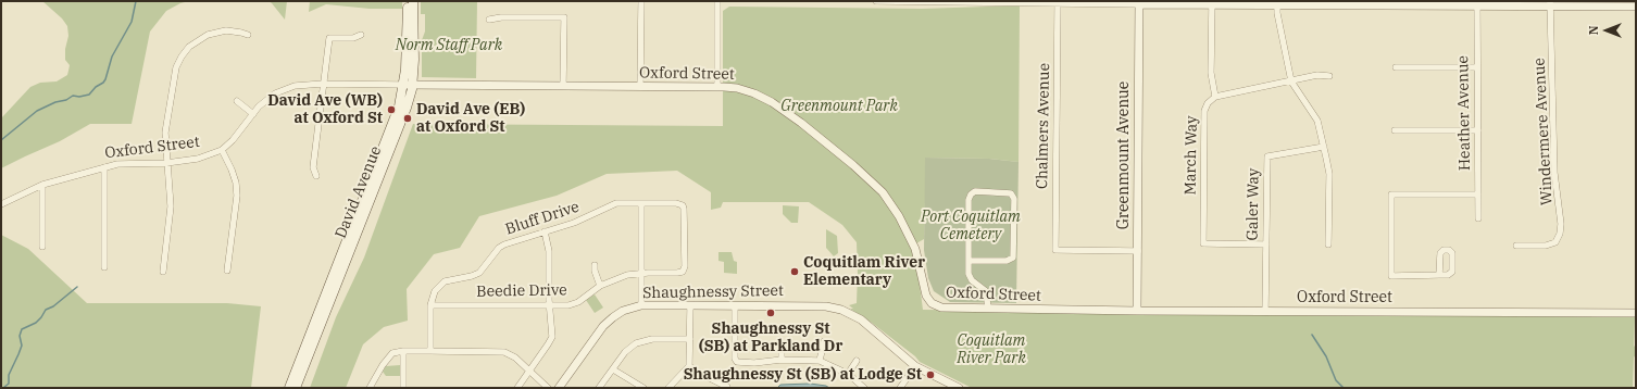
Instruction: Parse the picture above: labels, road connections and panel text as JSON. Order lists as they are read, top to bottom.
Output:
{
  "streets": {
    "main road": ["David Avenue"],
    "street": [
      "Oxford Street",
      "Heather Avenue",
      "Chalmers Avenue",
      "Windermere Avenue",
      "Greenmount Avenue",
      "March Way",
      "Galer Way",
      "Bluff Drive",
      "Beedie Drive",
      "Shaughnessy Street"
    ]
  },
  "crossings": [
    ["Oxford Street", "Greenmount Avenue"],
    ["Oxford Street", "David Avenue"],
    ["Oxford Street", "Galer Way"],
    ["Chalmers Avenue", "Greenmount Avenue"],
    ["March Way", "Galer Way"],
    ["Bluff Drive", "Beedie Drive"]
  ],
  "parks": [
    "Norm Staff Park",
    "Greenmount Park",
    "Port Coquitlam Cemetery",
    "Coquitlam River Park"
  ],
  "places": [
    "David Ave (WB) at Oxford St",
    "David Ave (EB) at Oxford St",
    "Coquitlam River Elementary",
    "Shaughnessy St (SB) at Parkland Dr",
    "Shaughnessy St (SB) at Lodge St"
  ],
  "north": "left"
}
